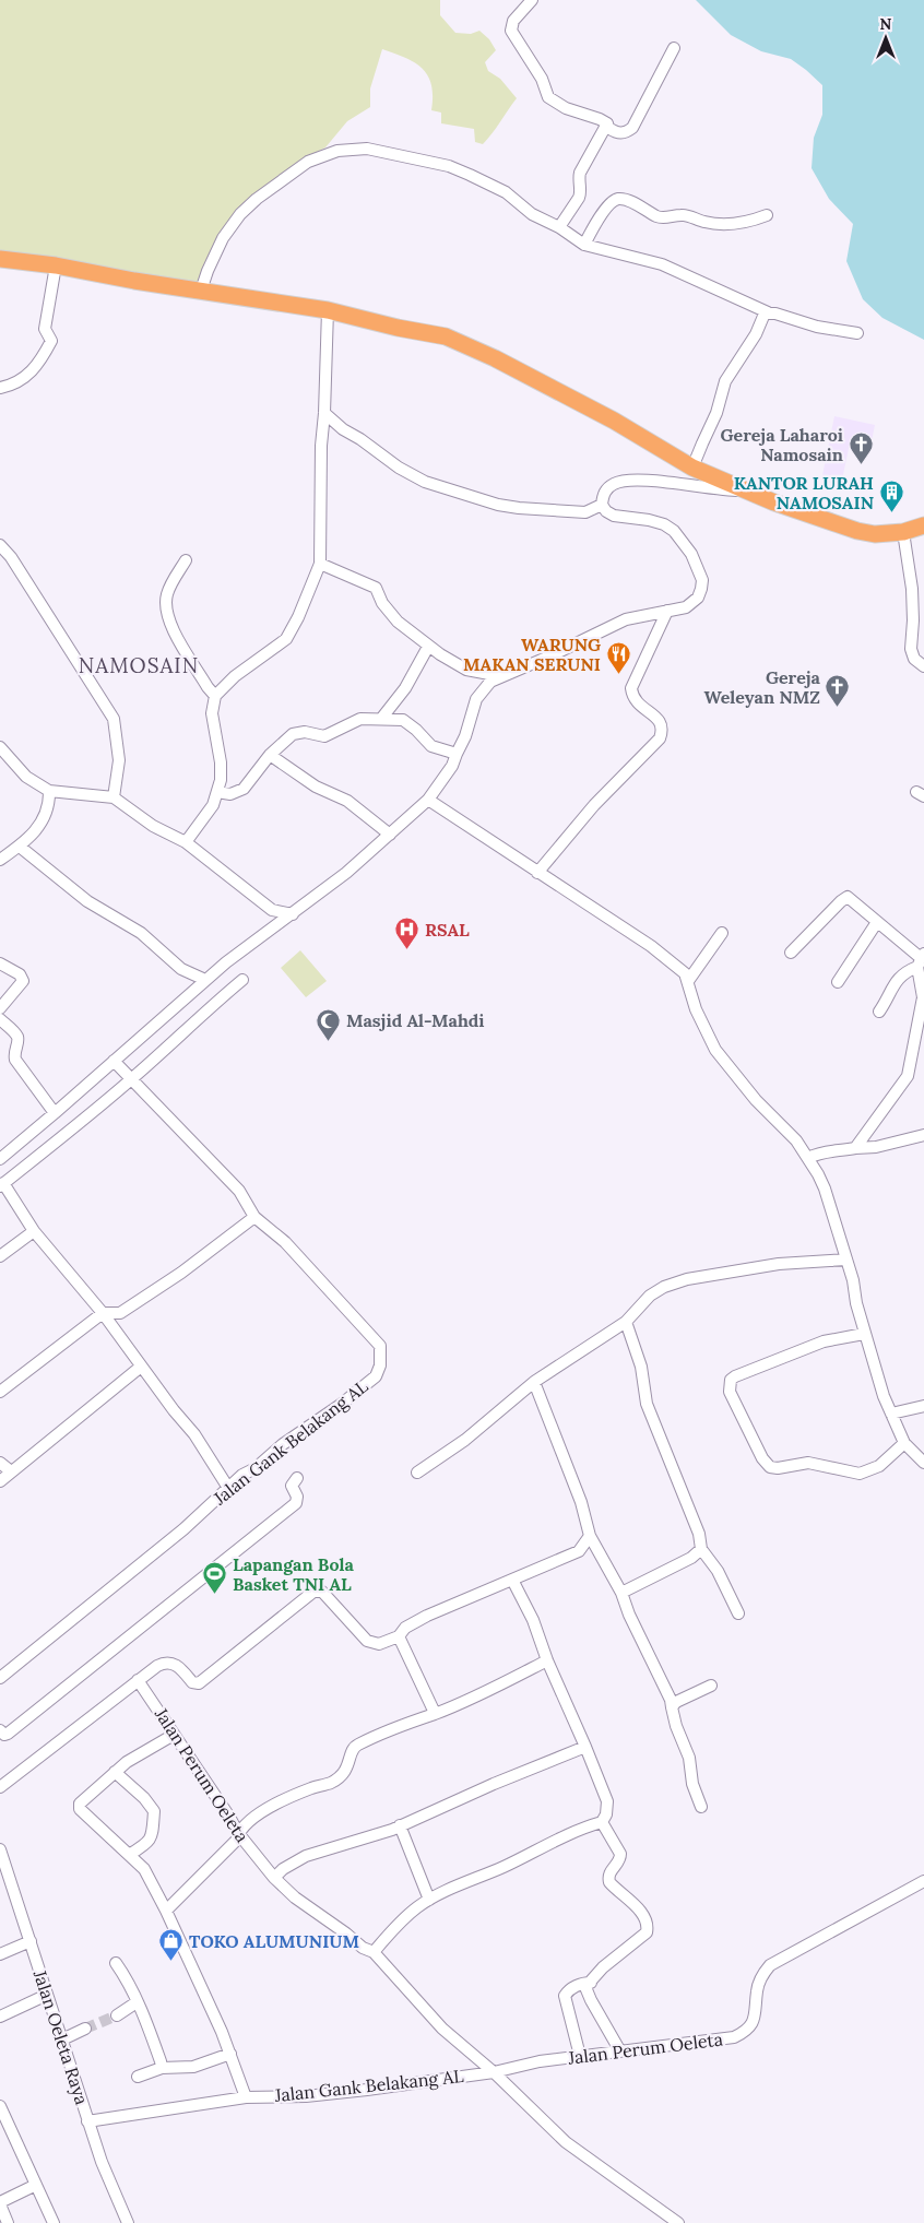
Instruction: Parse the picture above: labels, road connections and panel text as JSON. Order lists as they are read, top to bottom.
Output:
{
  "streets": {
    "street": ["Jalan Gank Belakang AL", "Jalan Perum Oeleta", "Jalan Oeleta Raya"]
  },
  "crossings": [
    ["Jalan Gank Belakang AL", "Jalan Perum Oeleta"],
    ["Jalan Gank Belakang AL", "Jalan Oeleta Raya"]
  ],
  "districts": ["NAMOSAIN"],
  "places": {
    "church": ["Gereja Laharoi Namosain", "Gereja Weleyan NMZ"],
    "building": ["KANTOR LURAH NAMOSAIN"],
    "restaurant": ["WARUNG MAKAN SERUNI"],
    "hospital": ["RSAL"],
    "mosque": ["Masjid Al-Mahdi"],
    "sports": ["Lapangan Bola Basket TNI AL"],
    "shop": ["TOKO ALUMUNIUM"]
  },
  "north": "top"
}
